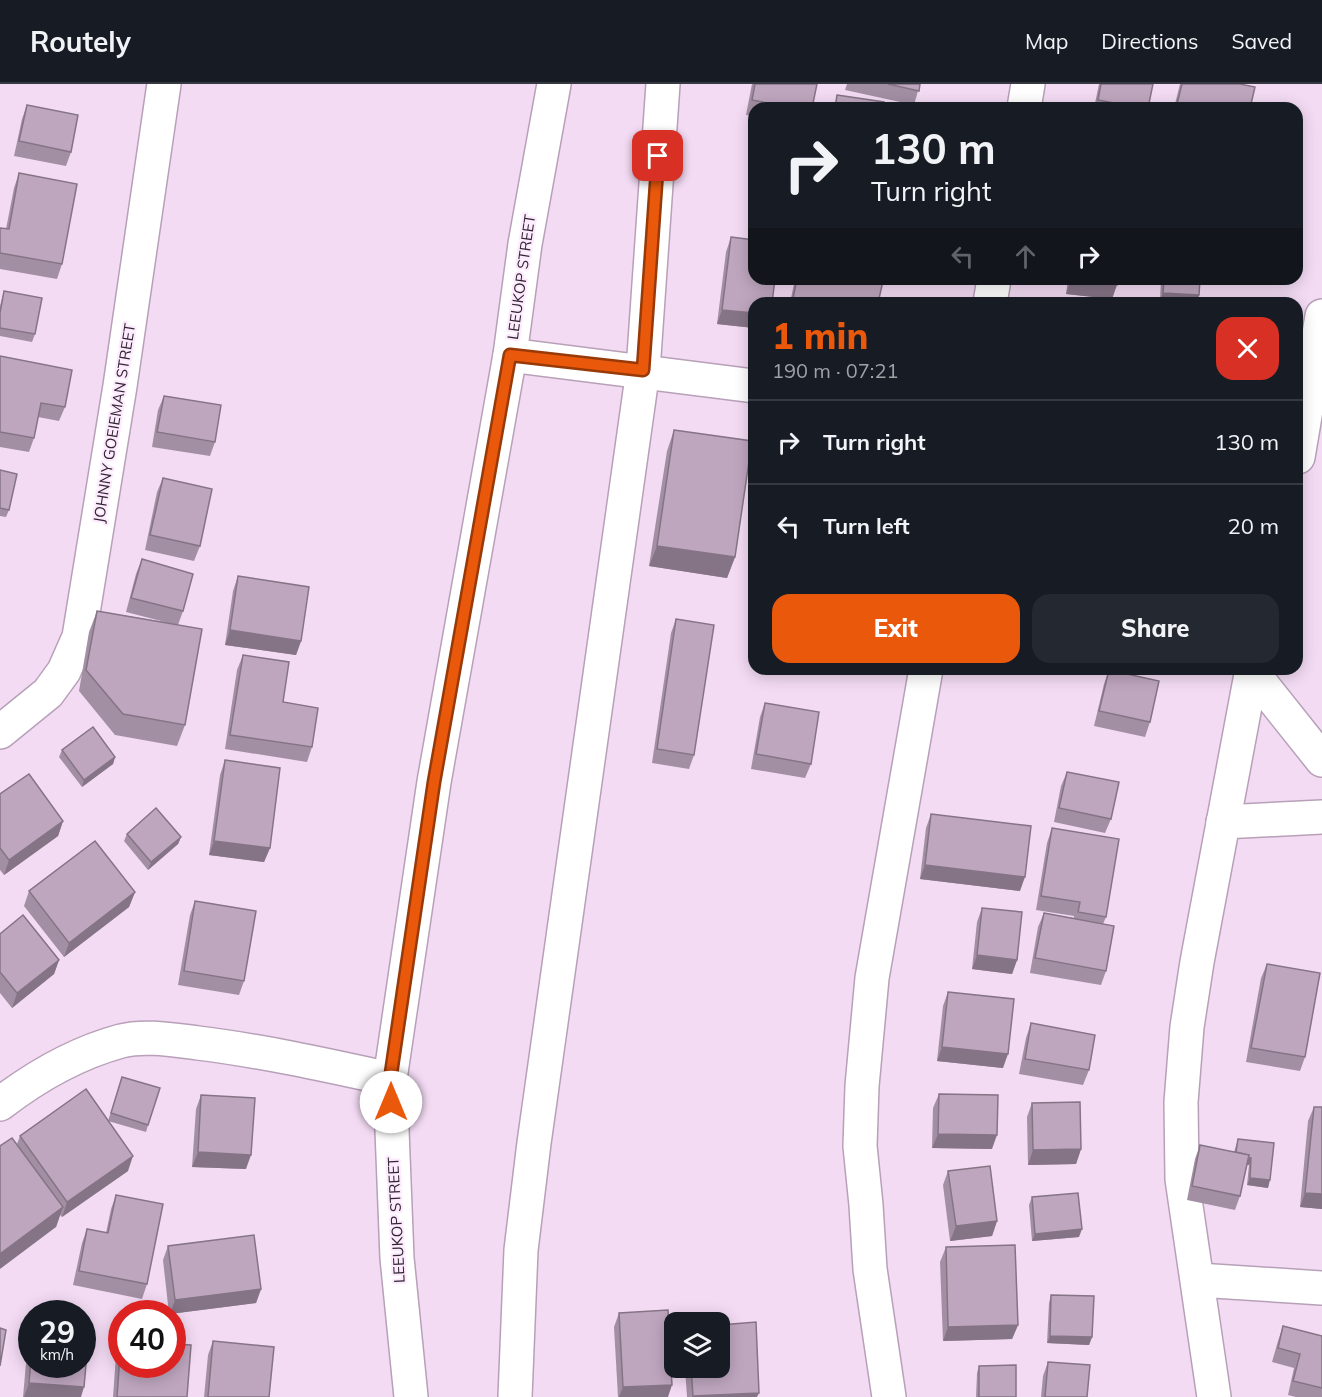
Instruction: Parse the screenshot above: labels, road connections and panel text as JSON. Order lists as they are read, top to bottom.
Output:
{
  "streets": {
    "street": ["LEEUKOP STREET", "JOHNNY GOEIEMAN STREET"]
  },
  "page": {
    "header": "Routely",
    "nav": ["Map", "Directions", "Saved"],
    "turn": ["130 m", "Turn right"],
    "heading": ["1 min", "190 m · 07:21"],
    "list": [
      {
        "name": "Turn right",
        "value": "130 m"
      },
      {
        "name": "Turn left",
        "value": "20 m"
      }
    ],
    "buttons": ["Exit", "Share"],
    "speed": "29 km/h",
    "limit": "40"
  }
}
